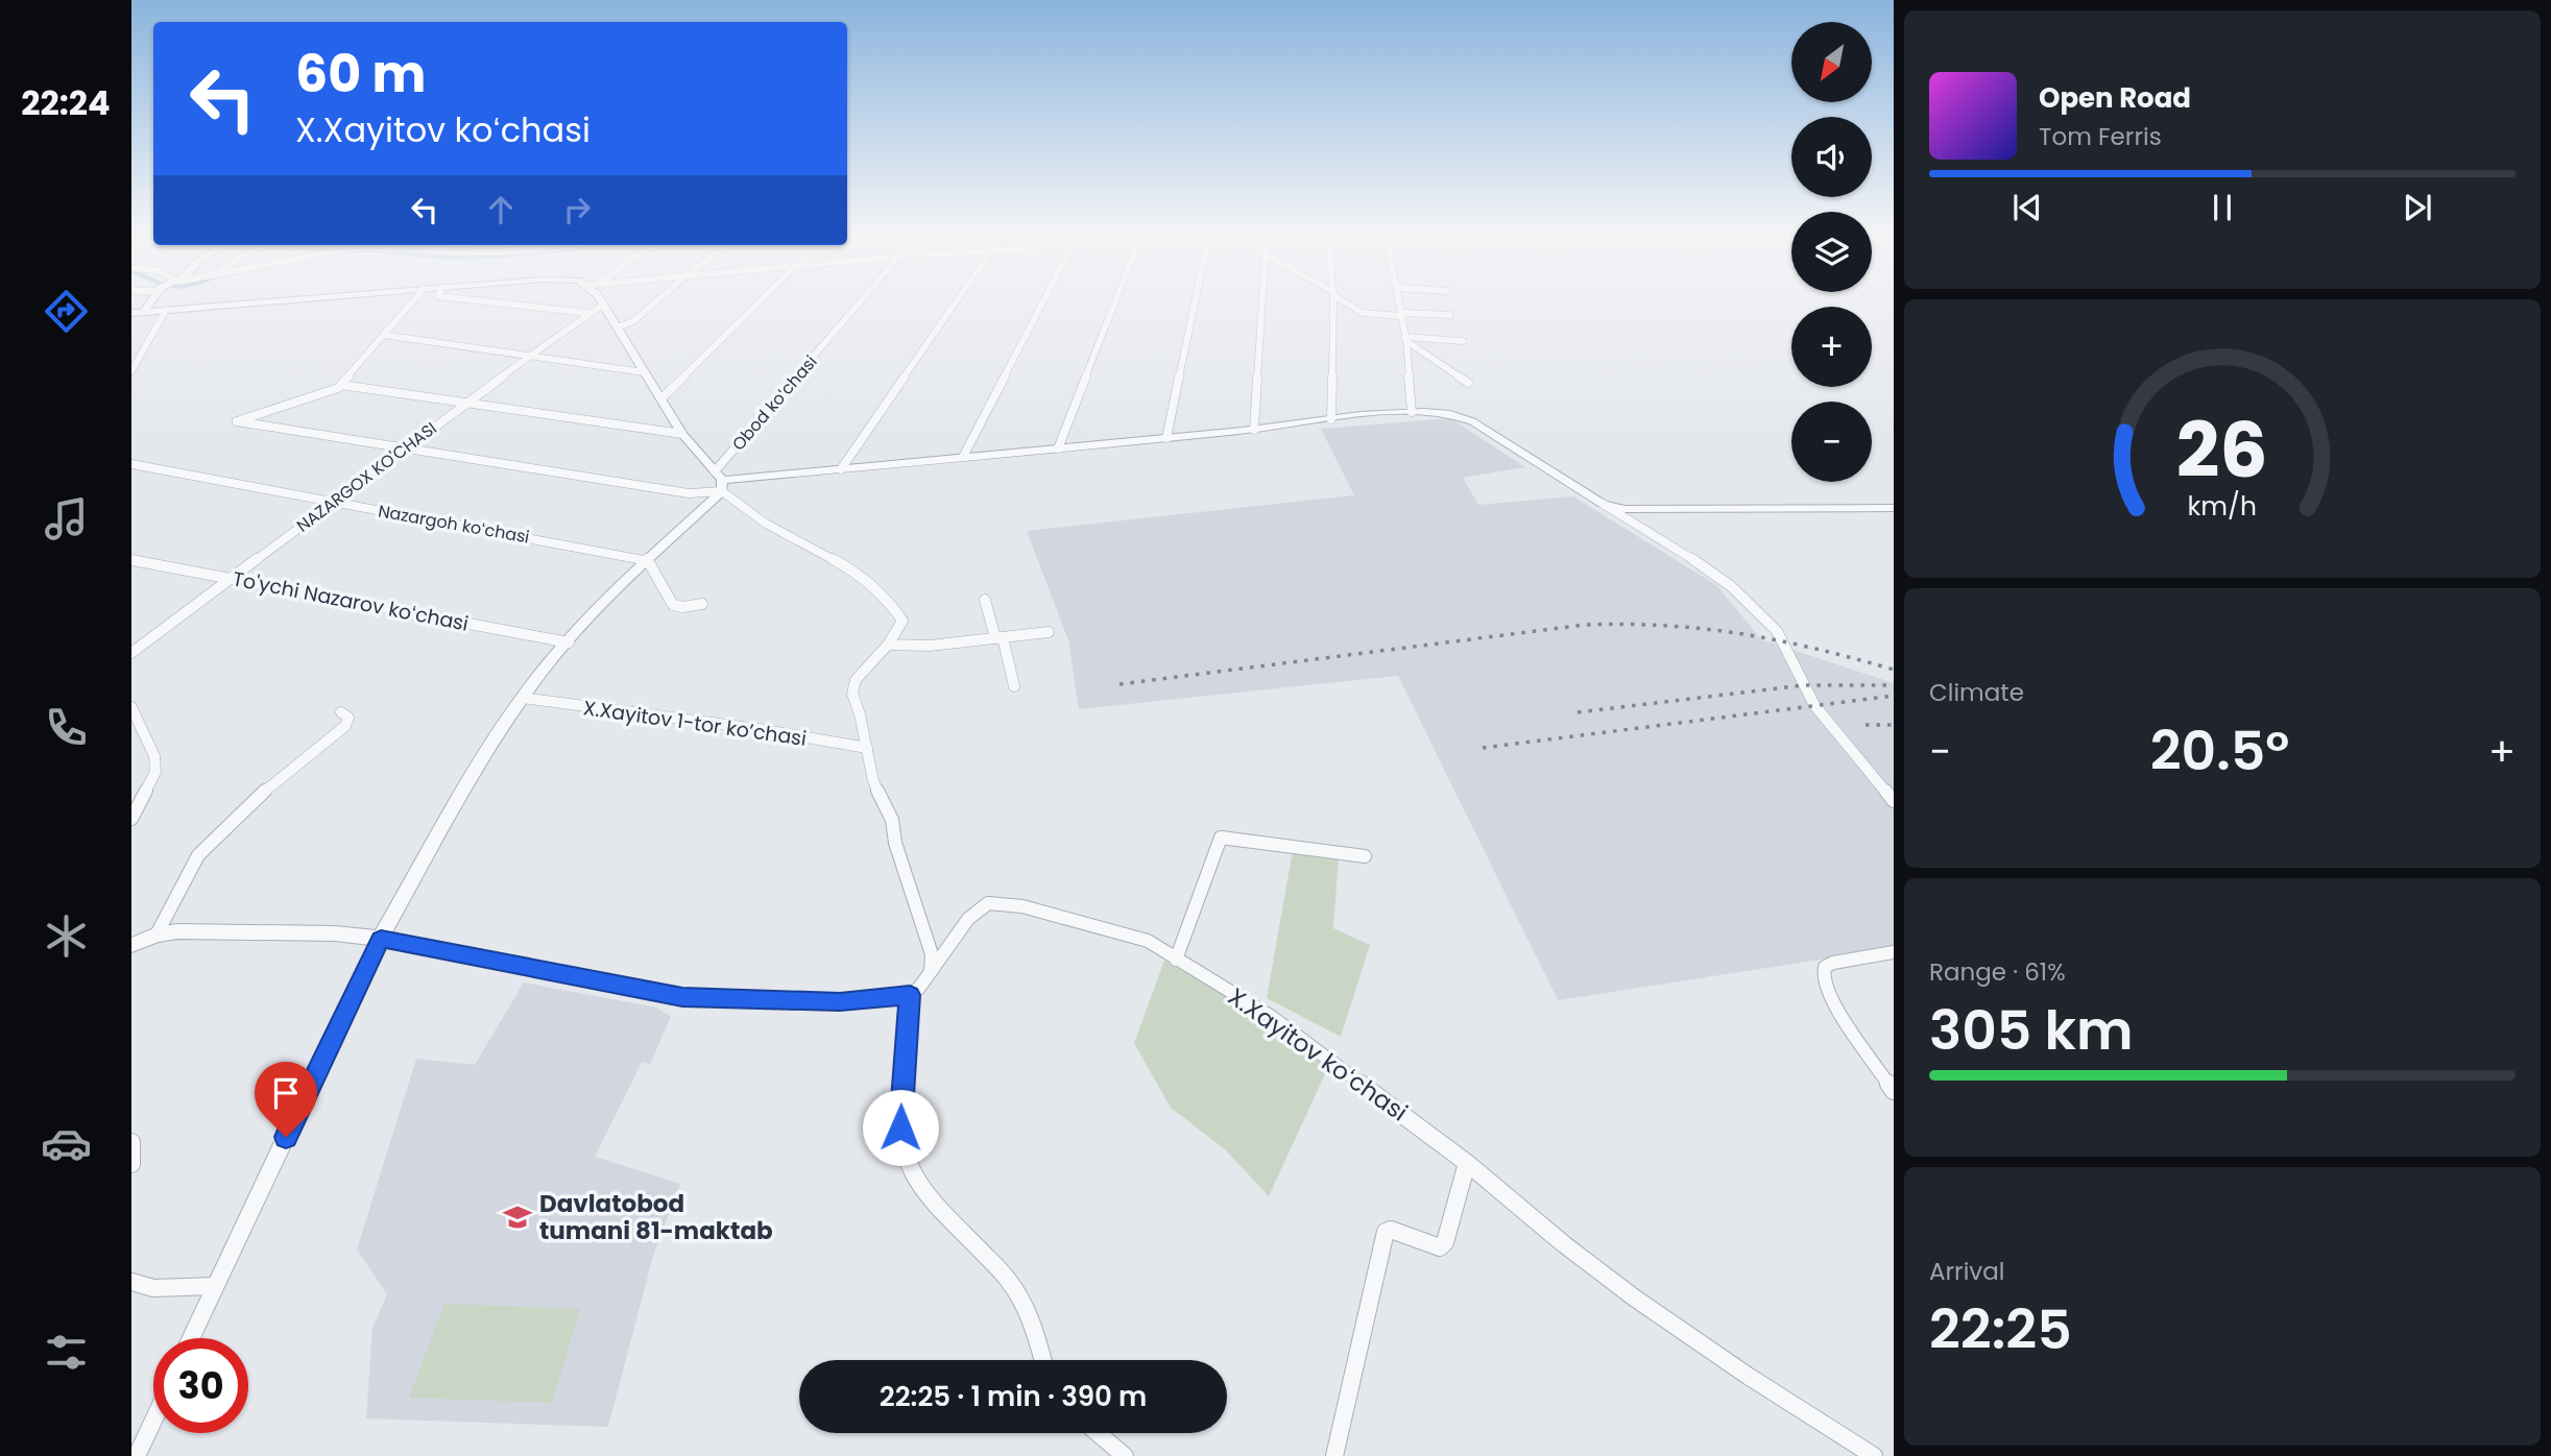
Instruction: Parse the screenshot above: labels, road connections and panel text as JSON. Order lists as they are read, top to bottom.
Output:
{
  "streets": {
    "street": [
      "Obod koʻchasi",
      "NAZARGOX KO'CHASI",
      "Nazargoh koʻchasi",
      "To'ychi Nazarov koʻchasi",
      "X.Xayitov 1-tor koʼchasi",
      "X.Xayitov koʻchasi"
    ]
  },
  "crossings": [
    ["NAZARGOX KO'CHASI", "Nazargoh koʻchasi"],
    ["NAZARGOX KO'CHASI", "To'ychi Nazarov koʻchasi"]
  ],
  "places": {
    "school or university": ["Davlatobod tumani 81-maktab"]
  },
  "north": "bottom left",
  "page": {
    "tabs": "22:24",
    "map_buttons": ["+", "−"],
    "turn": ["60 m", "X.Xayitov koʻchasi"],
    "song": ["Open Road", "Tom Ferris"],
    "tile": [
      "Climate",
      ["Range · 61%", "305 km"],
      ["Arrival", "22:25"]
    ],
    "heat": ["−", "20.5°", "+"],
    "limit": "30",
    "trip": "22:25 · 1 min · 390 m",
    "gauge": ["26", "km/h"]
  }
}
